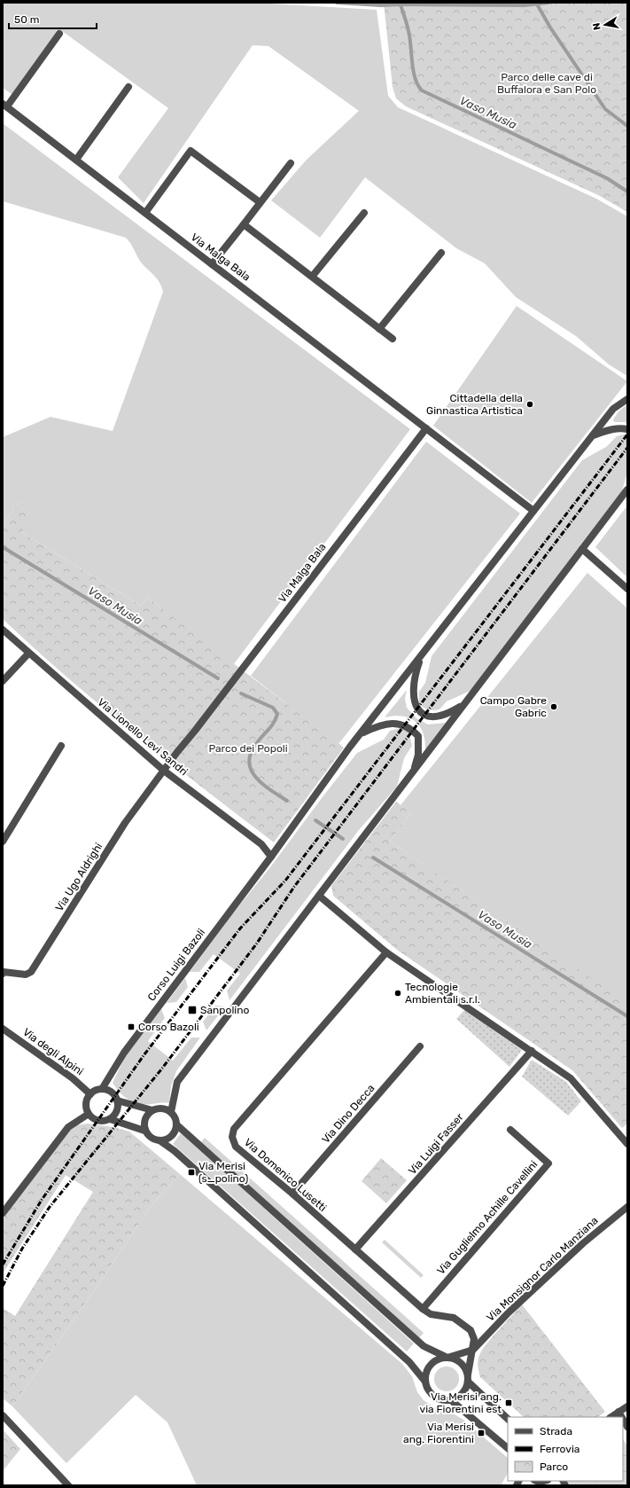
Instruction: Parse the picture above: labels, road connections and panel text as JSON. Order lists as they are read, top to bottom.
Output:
{
  "streets": {
    "street": [
      "Via Malga Bala",
      "Via Lionello Levi Sandri",
      "Via Ugo Aldrighi",
      "Corso Luigi Bazoli",
      "Via degli Alpini",
      "Via Dino Decca",
      "Via Luigi Fasser",
      "Via Domenico Lusetti",
      "Via Guglielmo Achille Cavellini",
      "Via Monsignor Carlo Manziana"
    ]
  },
  "crossings": [
    ["Via Malga Bala", "Via Lionello Levi Sandri"],
    ["Via Malga Bala", "Via Ugo Aldrighi"],
    ["Via Malga Bala", "Corso Luigi Bazoli"],
    ["Via Lionello Levi Sandri", "Via Ugo Aldrighi"],
    ["Via Lionello Levi Sandri", "Corso Luigi Bazoli"],
    ["Corso Luigi Bazoli", "Via degli Alpini"],
    ["Via Dino Decca", "Via Domenico Lusetti"],
    ["Via Luigi Fasser", "Via Domenico Lusetti"],
    ["Via Domenico Lusetti", "Via Guglielmo Achille Cavellini"],
    ["Via Domenico Lusetti", "Via Monsignor Carlo Manziana"]
  ],
  "water": ["Vaso Musia"],
  "parks": ["Parco delle cave di Buffalora e San Polo", "Parco dei Popoli"],
  "places": {
    "other": ["Cittadella della Ginnastica Artistica", "Campo Gabre Gabric", "Tecnologie Ambientali s.r.l."],
    "transit": [
      "Sanpolino",
      "Corso Bazoli",
      "Via Merisi (s_polino)",
      "Via Merisi ang. via Fiorentini est",
      "Via Merisi ang. Fiorentini"
    ]
  },
  "legend": ["Strada", "Ferrovia", "Parco"],
  "scale_bar": "50 m",
  "north": "left"
}
